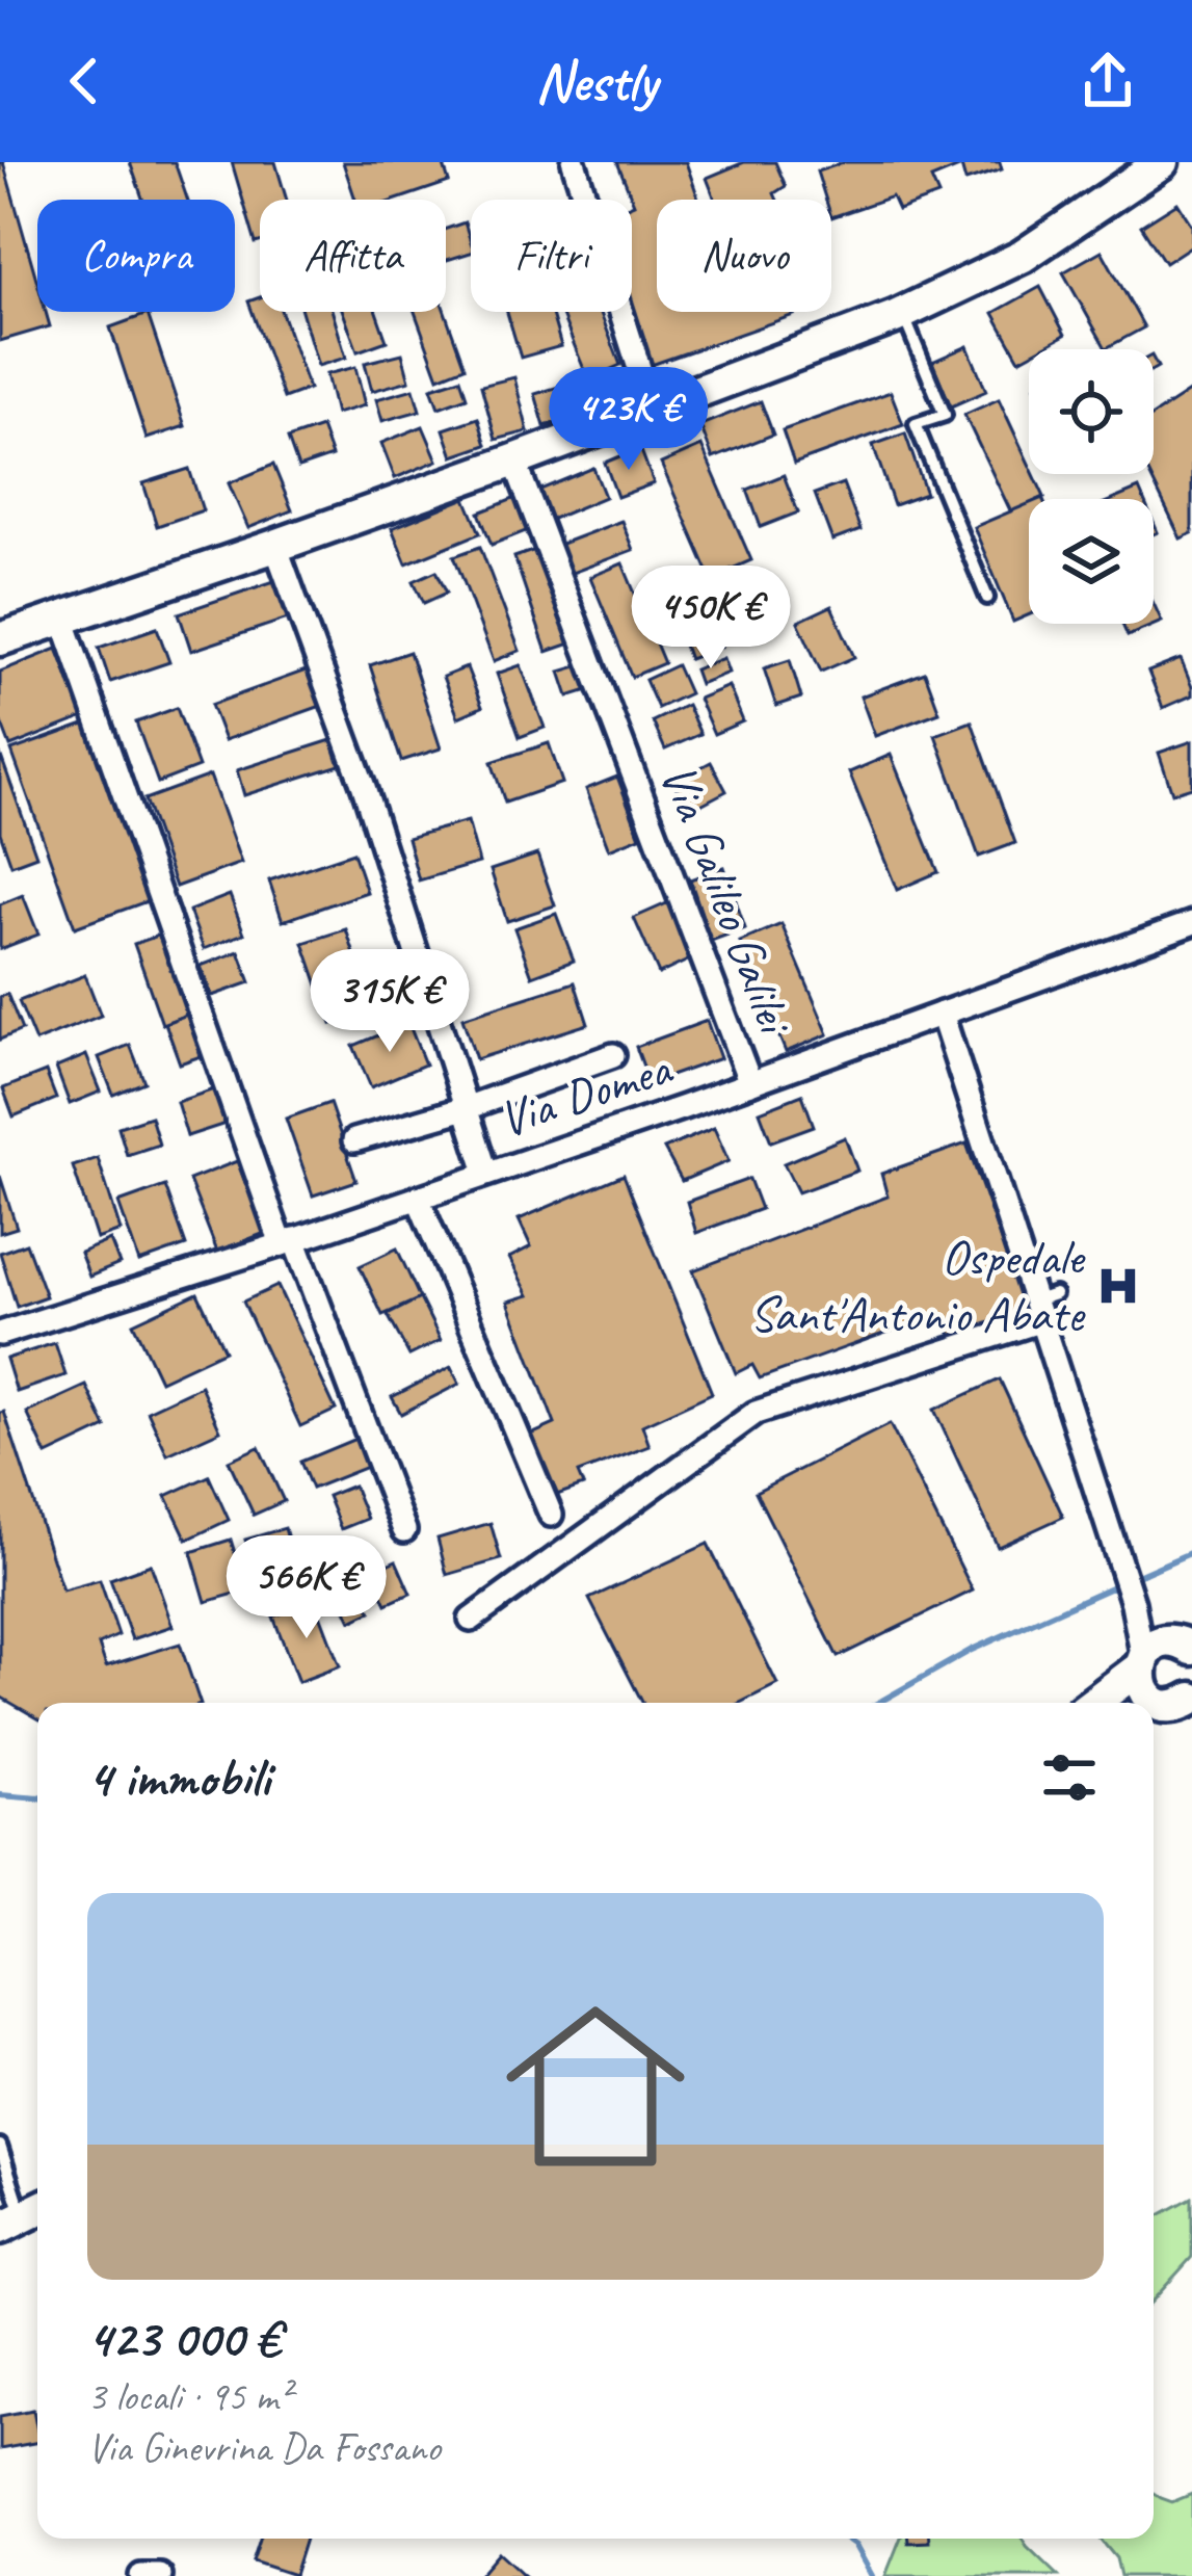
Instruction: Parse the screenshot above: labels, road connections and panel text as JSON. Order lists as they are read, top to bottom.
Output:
{
  "streets": {
    "street": ["Via Galileo Galilei", "Via Domea"]
  },
  "crossings": [
    ["Via Galileo Galilei", "Via Domea"]
  ],
  "places": {
    "hospital": ["Ospedale Sant'Antonio Abate"]
  },
  "page": {
    "header": "Nestly",
    "chip": [
      "Compra",
      "Affitta",
      "Filtri",
      "Nuovo"
    ],
    "price": [
      "423K €",
      "450K €",
      "315K €",
      "566K €"
    ],
    "heading": "4 immobili",
    "list": [
      {
        "name": "423 000 €",
        "note": "3 locali · 95 m² · Via Ginevrina Da Fossano"
      }
    ]
  }
}
